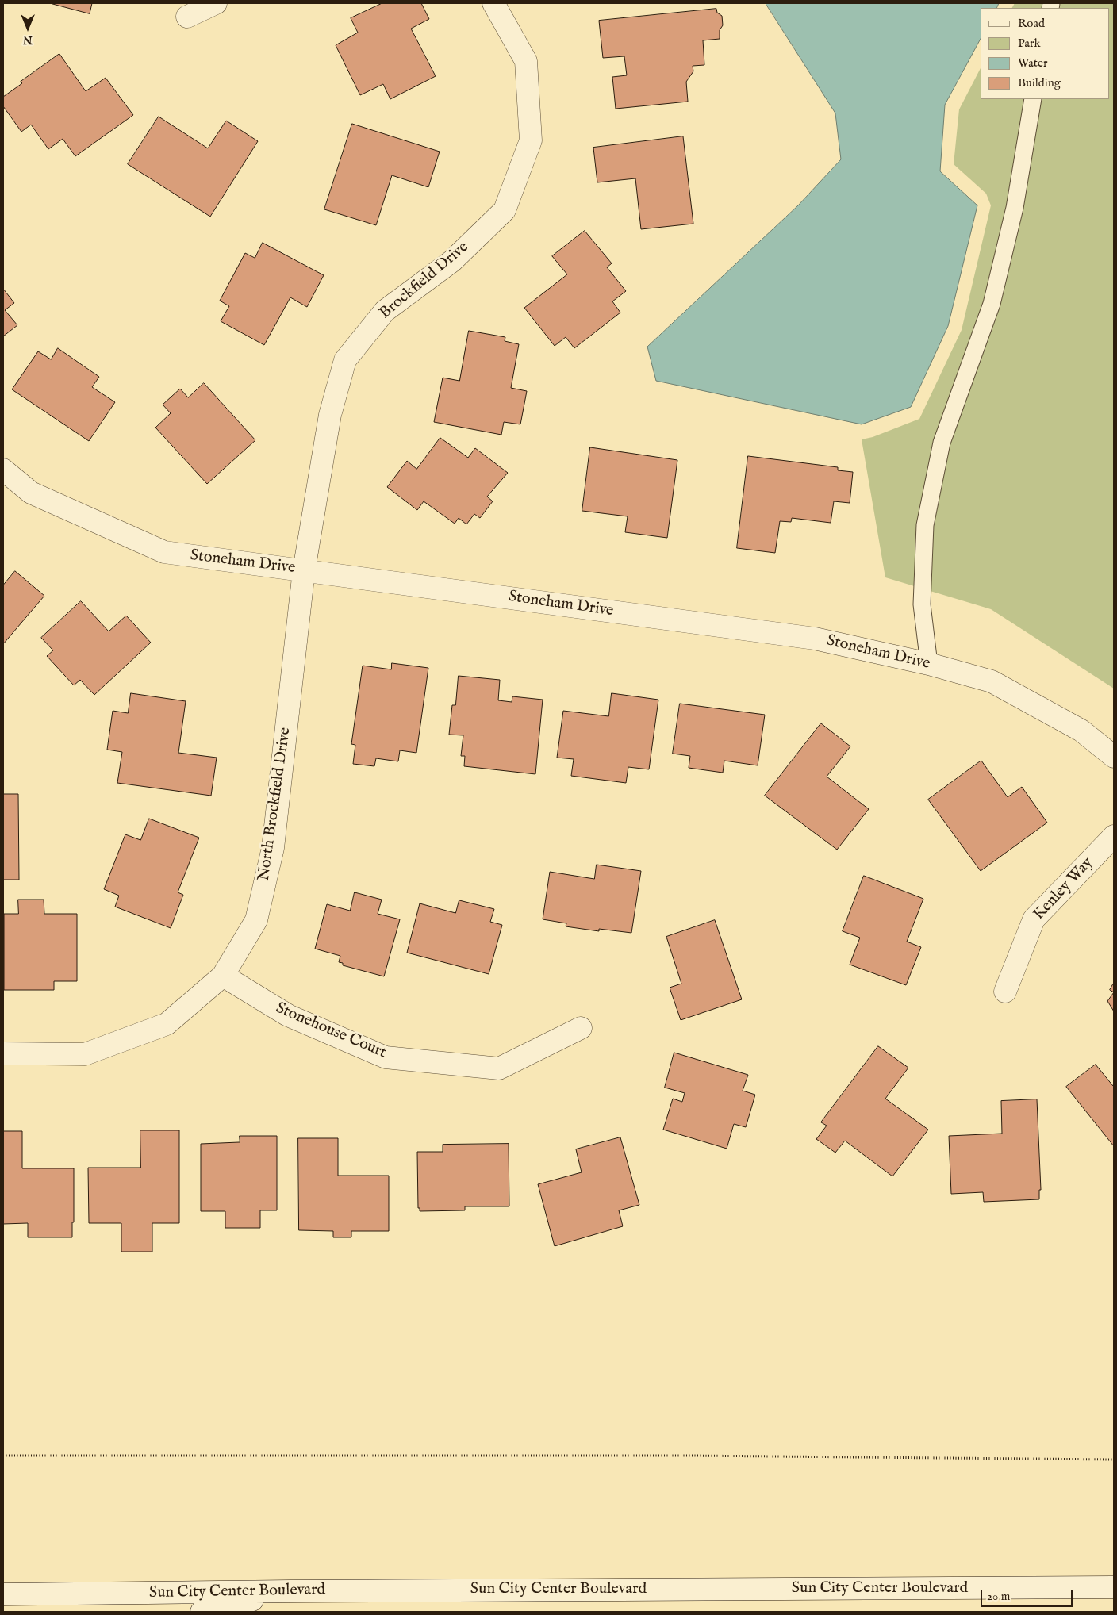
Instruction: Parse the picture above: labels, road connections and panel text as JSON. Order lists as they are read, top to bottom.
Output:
{
  "streets": {
    "street": [
      "Brockfield Drive",
      "Stoneham Drive",
      "North Brockfield Drive",
      "Kenley Way",
      "Stonehouse Court",
      "Sun City Center Boulevard"
    ]
  },
  "crossings": [
    ["Brockfield Drive", "Stoneham Drive"],
    ["Brockfield Drive", "North Brockfield Drive"],
    ["Stoneham Drive", "North Brockfield Drive"],
    ["North Brockfield Drive", "Stonehouse Court"]
  ],
  "legend": [
    "Road",
    "Park",
    "Water",
    "Building"
  ],
  "scale_bar": "20 m",
  "north": "bottom"
}
